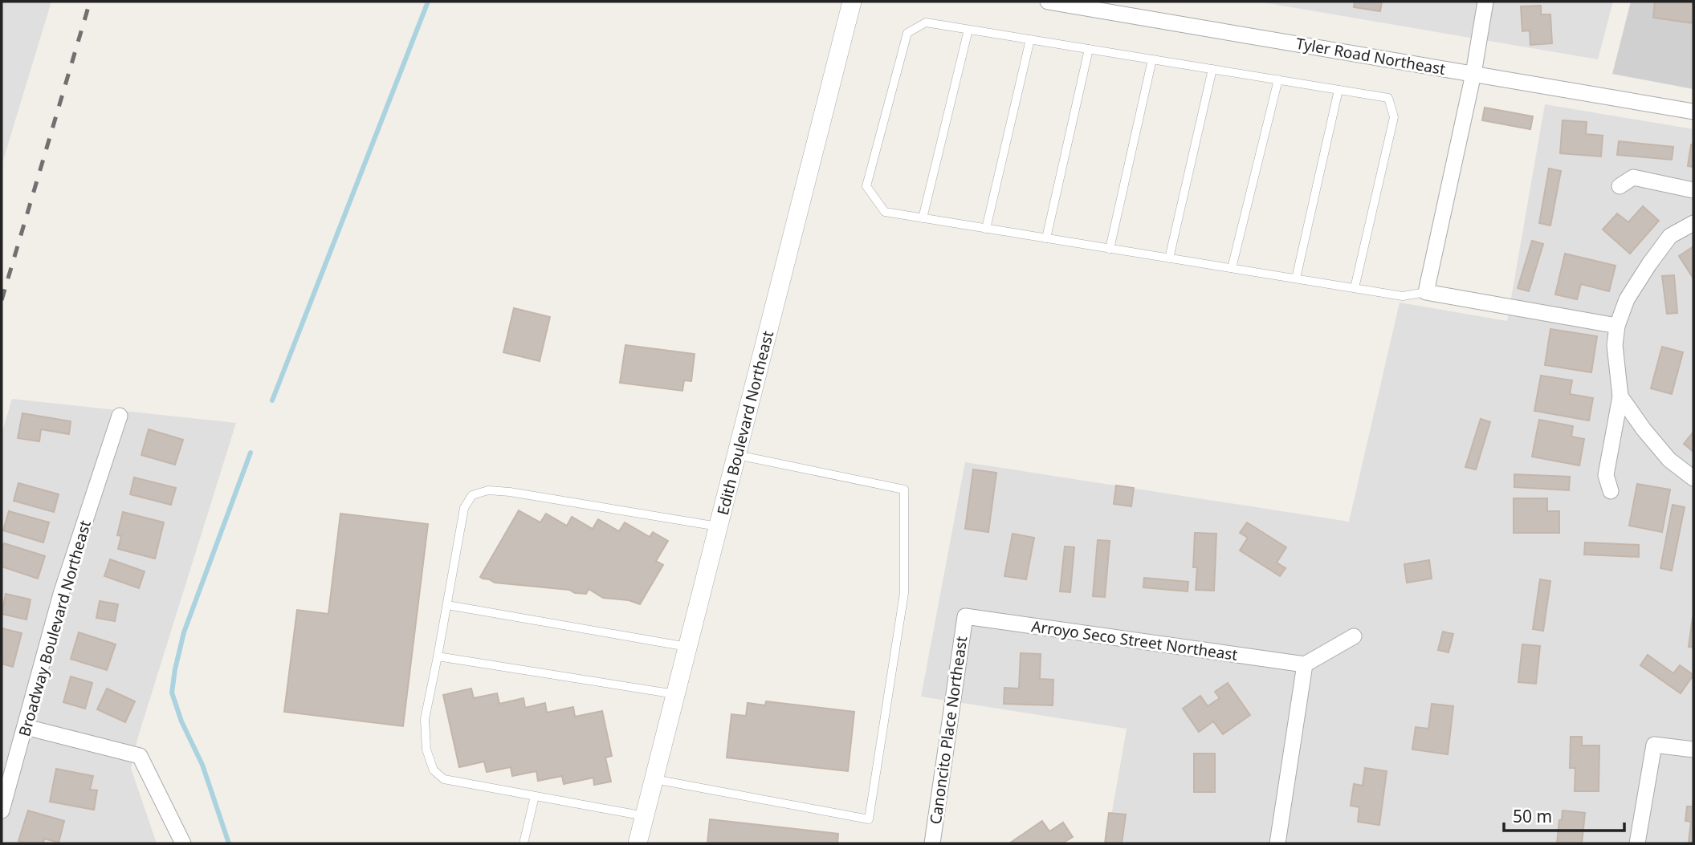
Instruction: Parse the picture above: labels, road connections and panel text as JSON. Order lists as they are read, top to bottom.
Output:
{
  "streets": {
    "street": [
      "Tyler Road Northeast",
      "Edith Boulevard Northeast",
      "Broadway Boulevard Northeast",
      "Arroyo Seco Street Northeast",
      "Canoncito Place Northeast"
    ]
  },
  "crossings": [
    ["Arroyo Seco Street Northeast", "Canoncito Place Northeast"]
  ],
  "scale_bar": "50 m"
}
